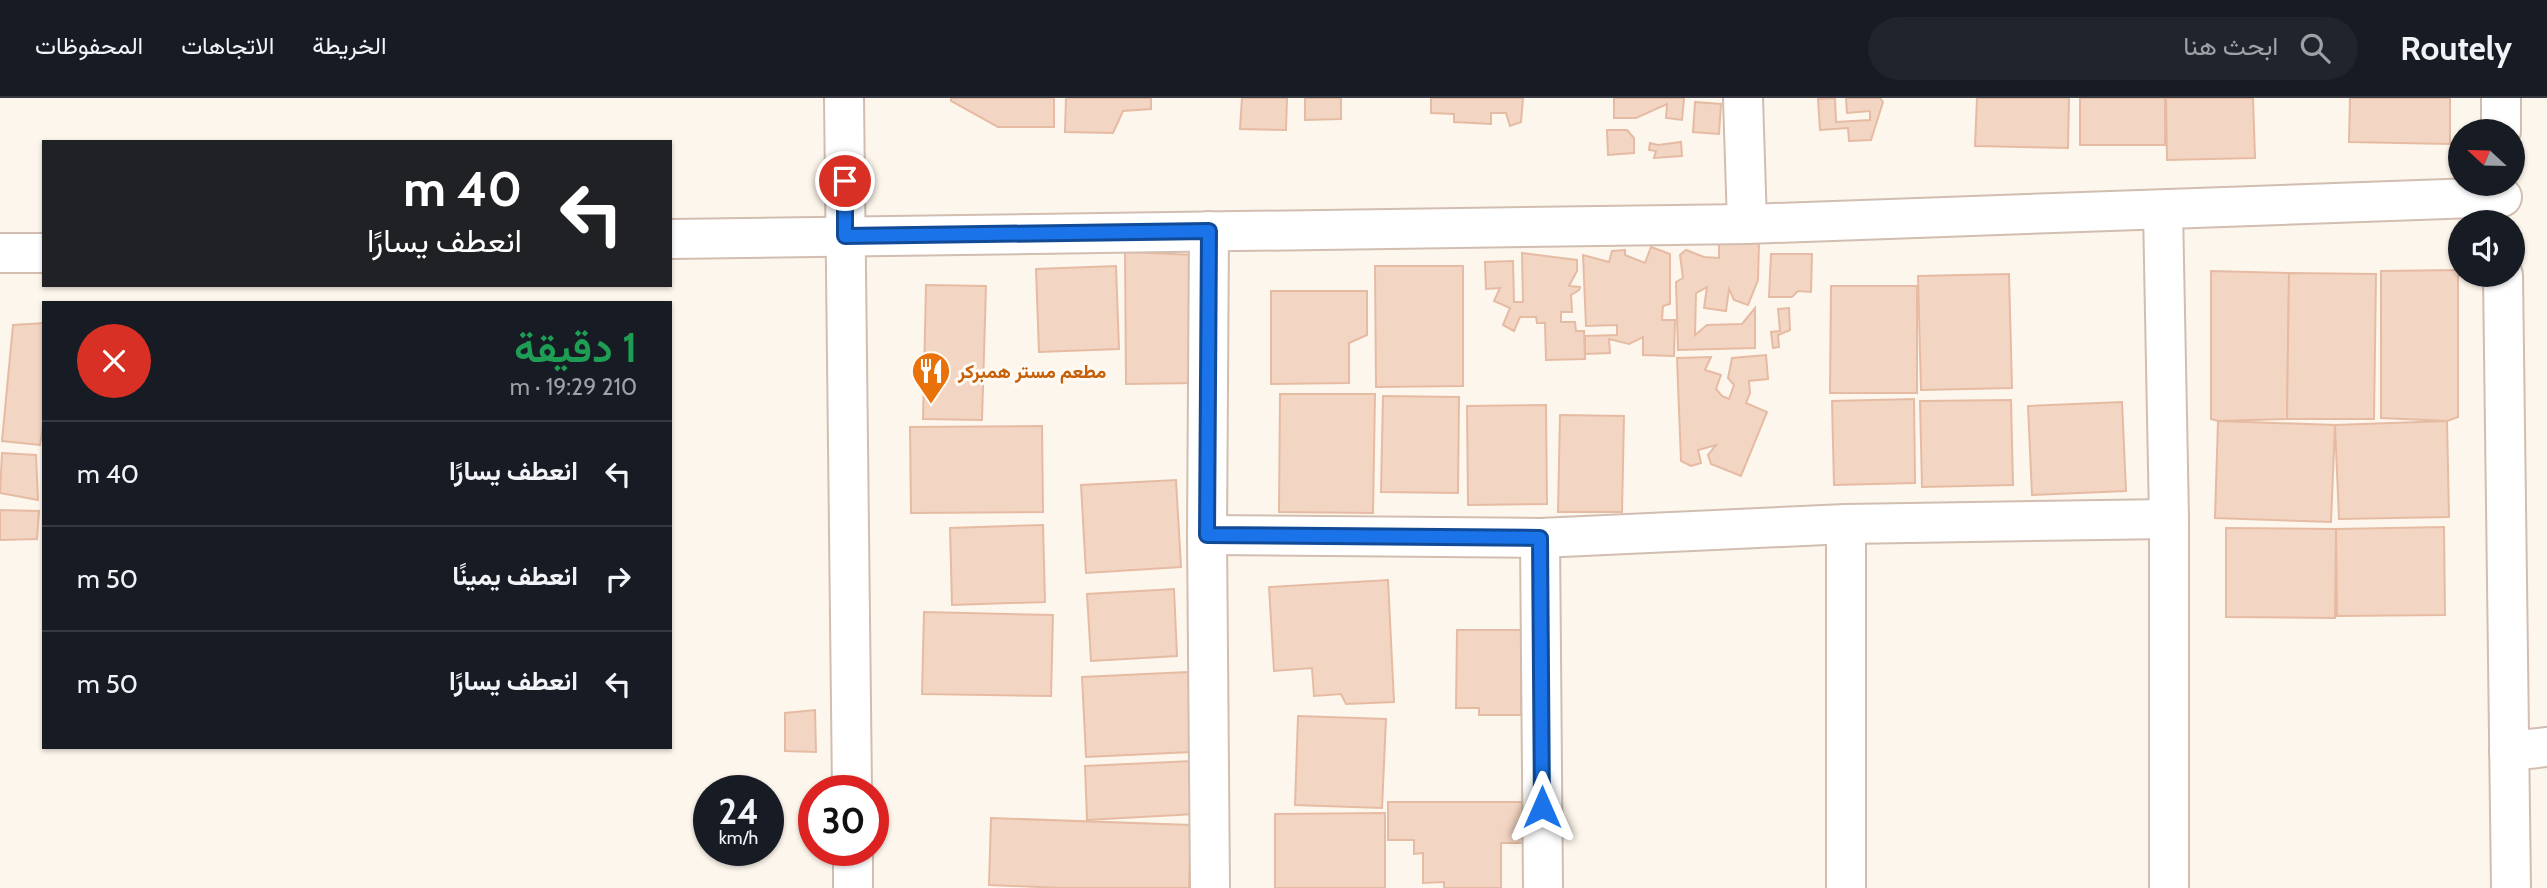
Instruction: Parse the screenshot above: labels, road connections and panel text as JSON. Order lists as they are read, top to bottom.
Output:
{
  "places": {
    "restaurant": ["مطعم مستر همبركر"]
  },
  "north": "left",
  "page": {
    "header": "Routely",
    "search": "ابحث هنا",
    "nav": ["الخريطة", "الاتجاهات", "المحفوظات"],
    "turn": ["40 m", "انعطف يسارًا"],
    "heading": ["1 دقيقة", "210 m · 19:29"],
    "list": [
      {
        "name": "انعطف يسارًا",
        "value": "40 m"
      },
      {
        "name": "انعطف يمينًا",
        "value": "50 m"
      },
      {
        "name": "انعطف يسارًا",
        "value": "50 m"
      }
    ],
    "speed": "24 km/h",
    "limit": "30"
  }
}
